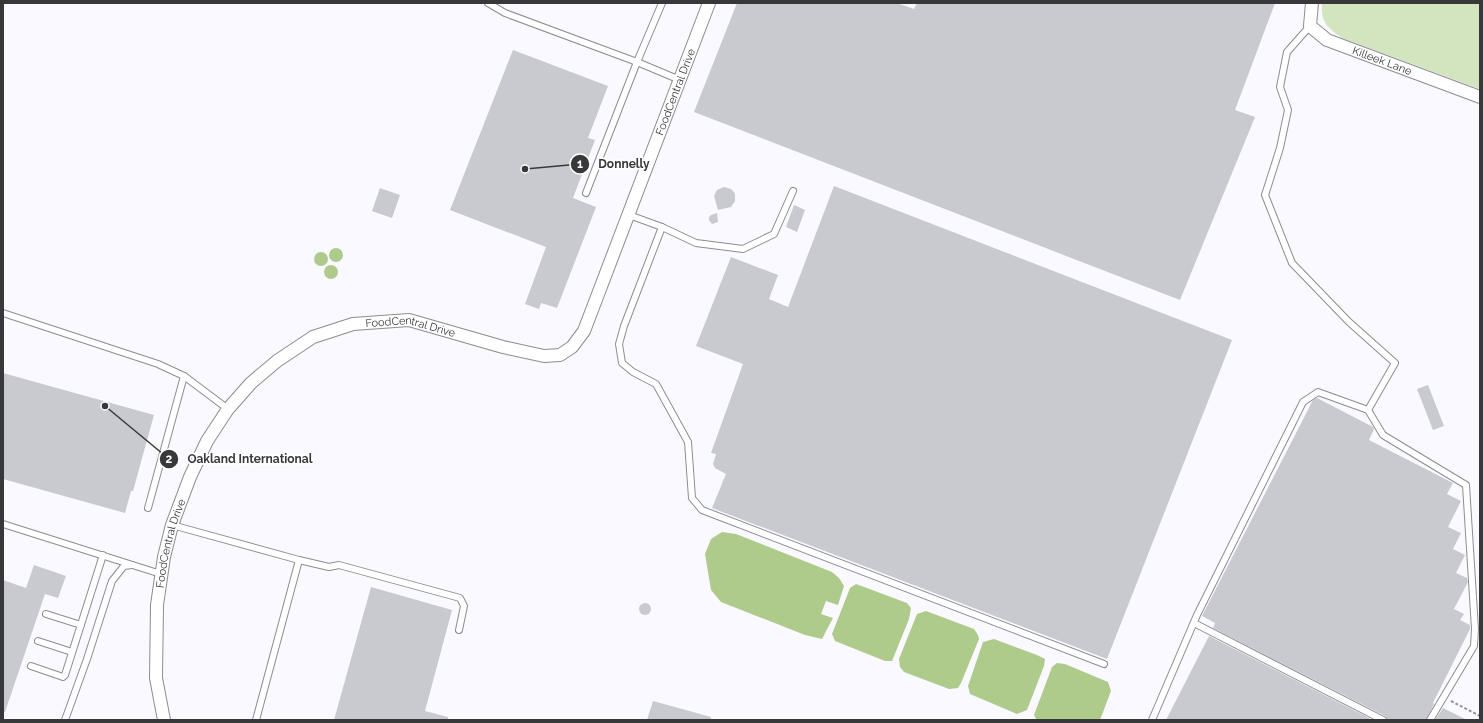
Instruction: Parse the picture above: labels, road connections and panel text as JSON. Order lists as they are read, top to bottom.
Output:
{
  "streets": {
    "street": ["Killeek Lane", "FoodCentral Drive"]
  },
  "places": ["Donnelly", "Oakland International"]
}
